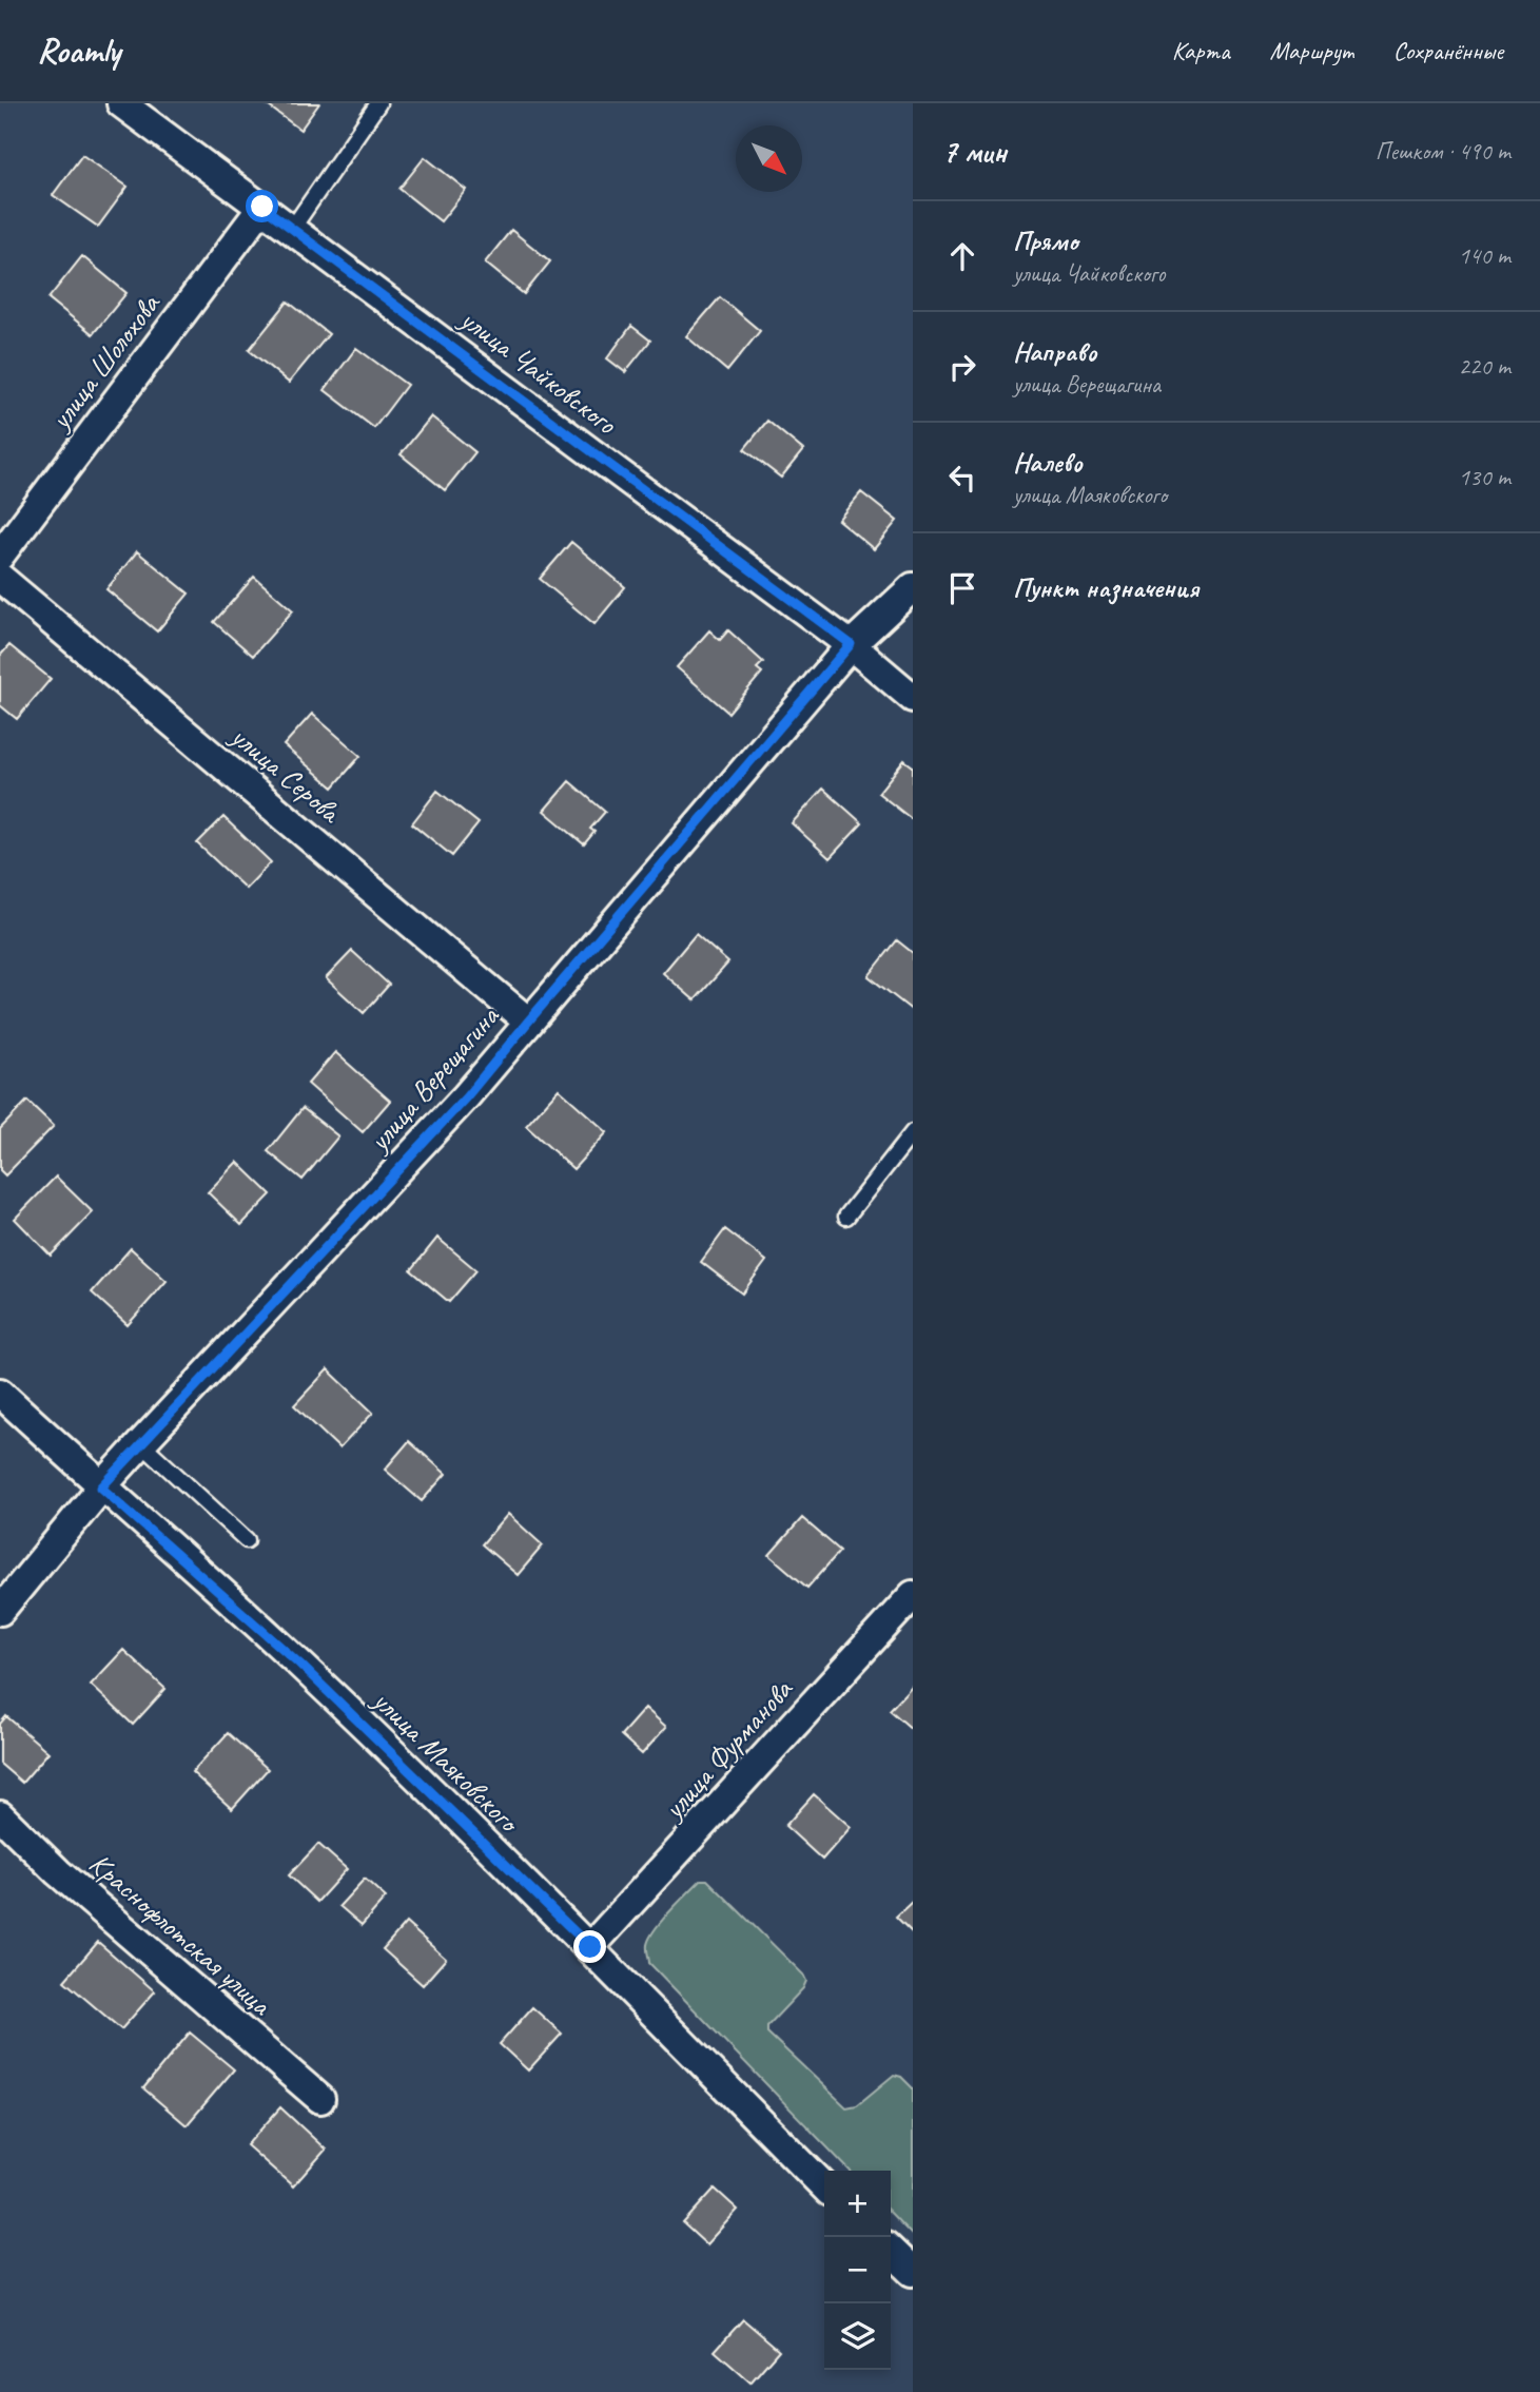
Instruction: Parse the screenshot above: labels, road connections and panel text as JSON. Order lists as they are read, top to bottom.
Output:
{
  "streets": {
    "street": [
      "улица Шолохова",
      "улица Чайковского",
      "улица Серова",
      "улица Верещагина",
      "улица Фурманова",
      "улица Маяковского",
      "Краснофлотская улица"
    ]
  },
  "crossings": [
    ["улица Шолохова", "улица Чайковского"],
    ["улица Чайковского", "улица Верещагина"],
    ["улица Серова", "улица Верещагина"],
    ["улица Верещагина", "улица Маяковского"],
    ["улица Фурманова", "улица Маяковского"]
  ],
  "north": "bottom right",
  "page": {
    "header": "Roamly",
    "nav": ["Карта", "Маршрут", "Сохранённые"],
    "heading": ["7 мин", "Пешком · 490 m"],
    "list": [
      ["Прямо", "улица Чайковского", "140 m"],
      ["Направо", "улица Верещагина", "220 m"],
      ["Налево", "улица Маяковского", "130 m"],
      "Пункт назначения"
    ],
    "map_buttons": ["+", "−"]
  }
}
